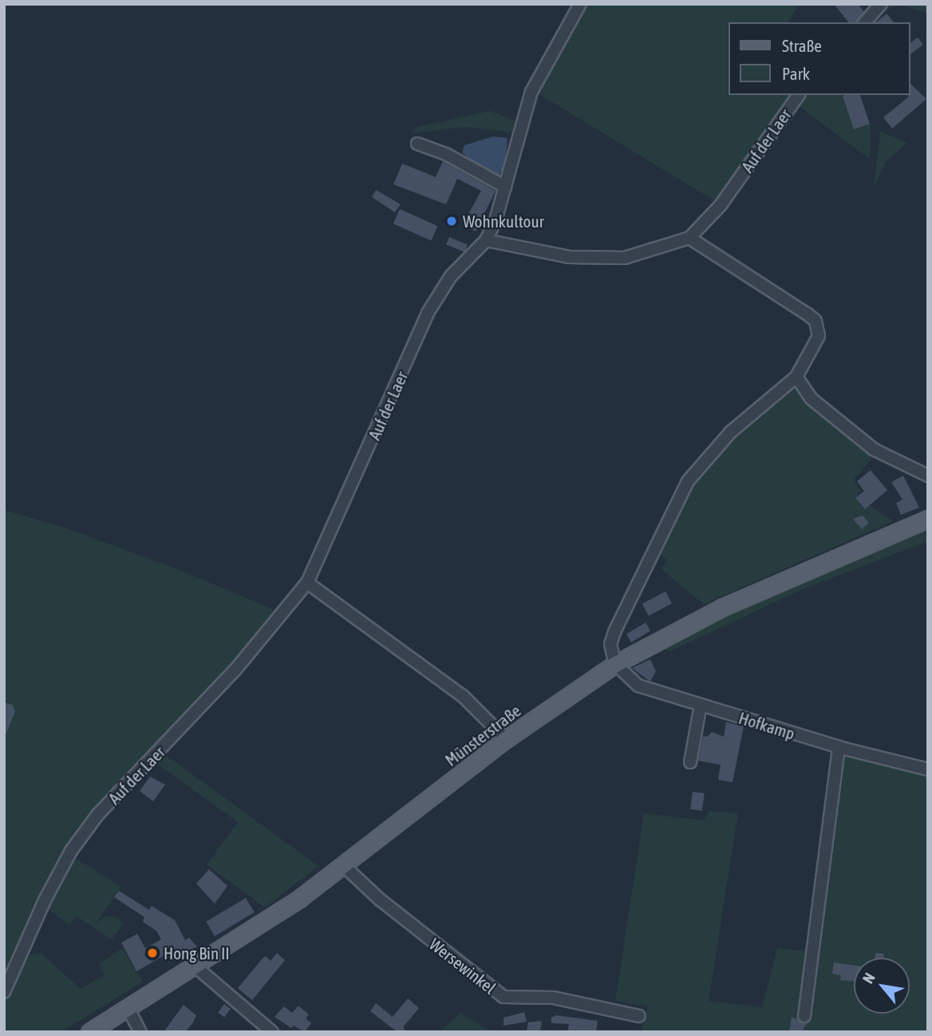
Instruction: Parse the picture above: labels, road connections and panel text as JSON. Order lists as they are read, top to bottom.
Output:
{
  "streets": {
    "main road": ["Münsterstraße"],
    "street": ["Auf der Laer", "Hofkamp", "Wersewinkel"]
  },
  "crossings": [
    ["Hofkamp", "Münsterstraße"],
    ["Münsterstraße", "Wersewinkel"]
  ],
  "places": ["Wohnkultour", "Hong Bin II"],
  "legend": ["Straße", "Park"],
  "north": "top left"
}
